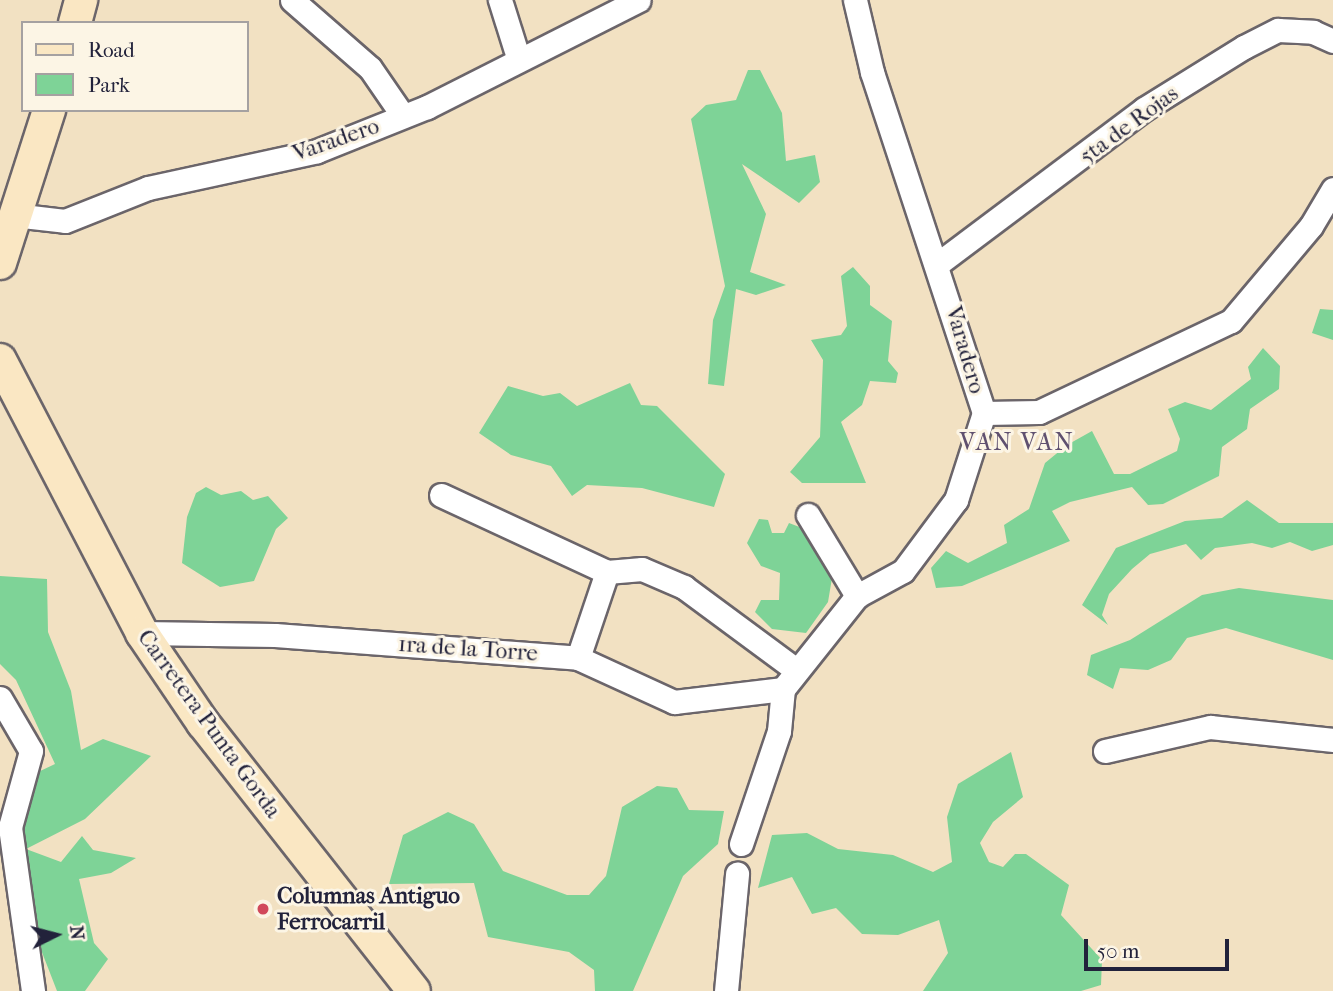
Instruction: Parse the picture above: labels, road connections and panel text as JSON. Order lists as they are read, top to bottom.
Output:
{
  "streets": {
    "main road": ["Carretera Punta Gorda"],
    "street": ["5ta de Rojas", "Varadero", "1ra de la Torre"]
  },
  "crossings": [
    ["5ta de Rojas", "Varadero"],
    ["Varadero", "1ra de la Torre"],
    ["1ra de la Torre", "Carretera Punta Gorda"]
  ],
  "districts": ["VAN VAN"],
  "places": ["Columnas Antiguo Ferrocarril"],
  "legend": ["Road", "Park"],
  "scale_bar": "50 m",
  "north": "right"
}
